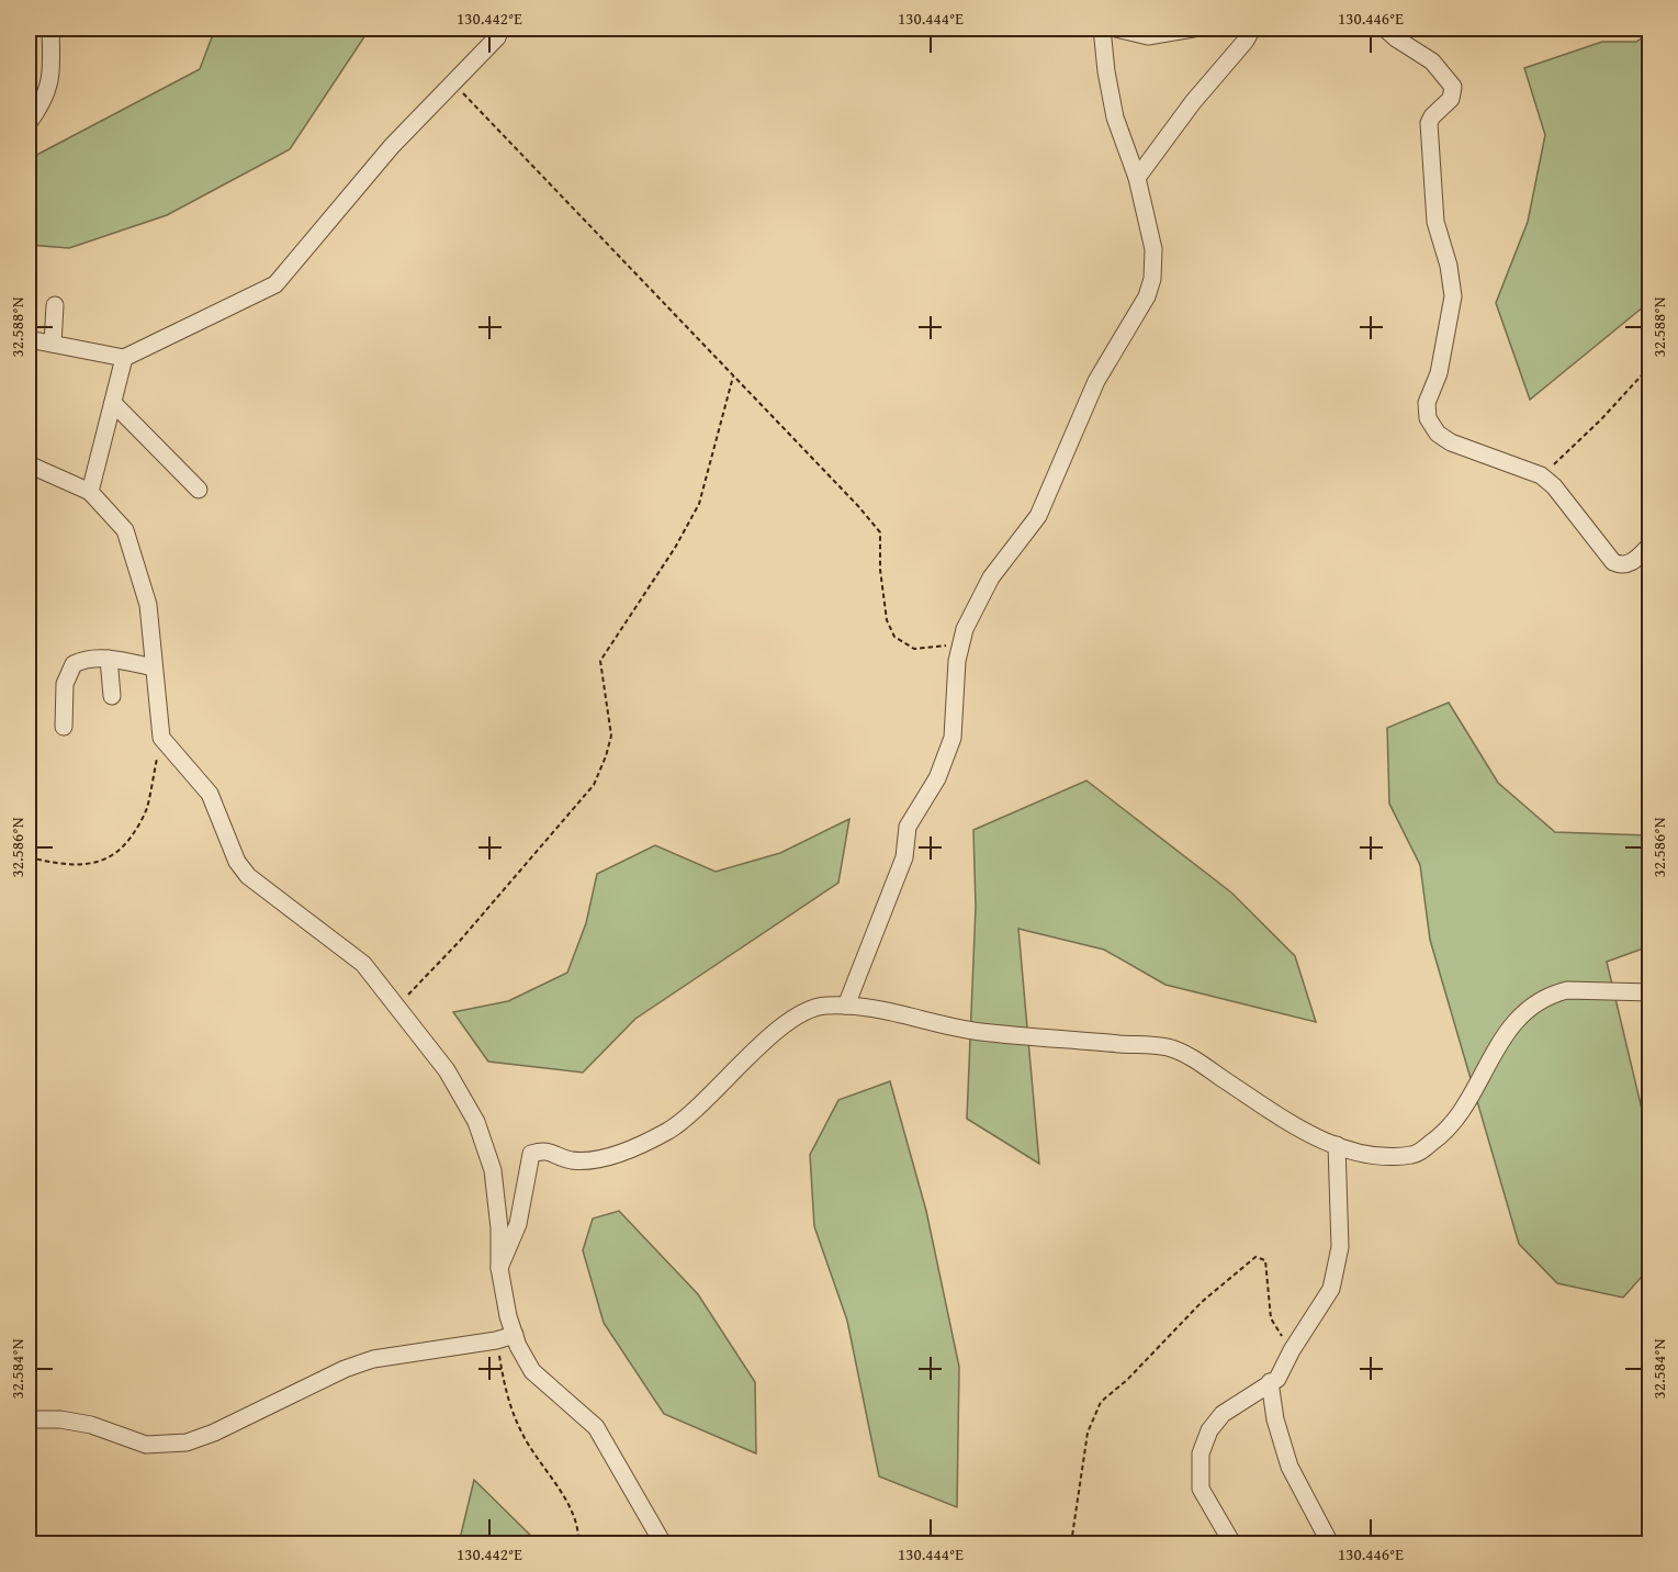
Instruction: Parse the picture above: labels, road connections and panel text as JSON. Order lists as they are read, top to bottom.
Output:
{
  "coordinates": [
    "130.442°E",
    "130.444°E",
    "130.446°E",
    "32.588°N",
    "32.586°N",
    "32.584°N"
  ]
}
